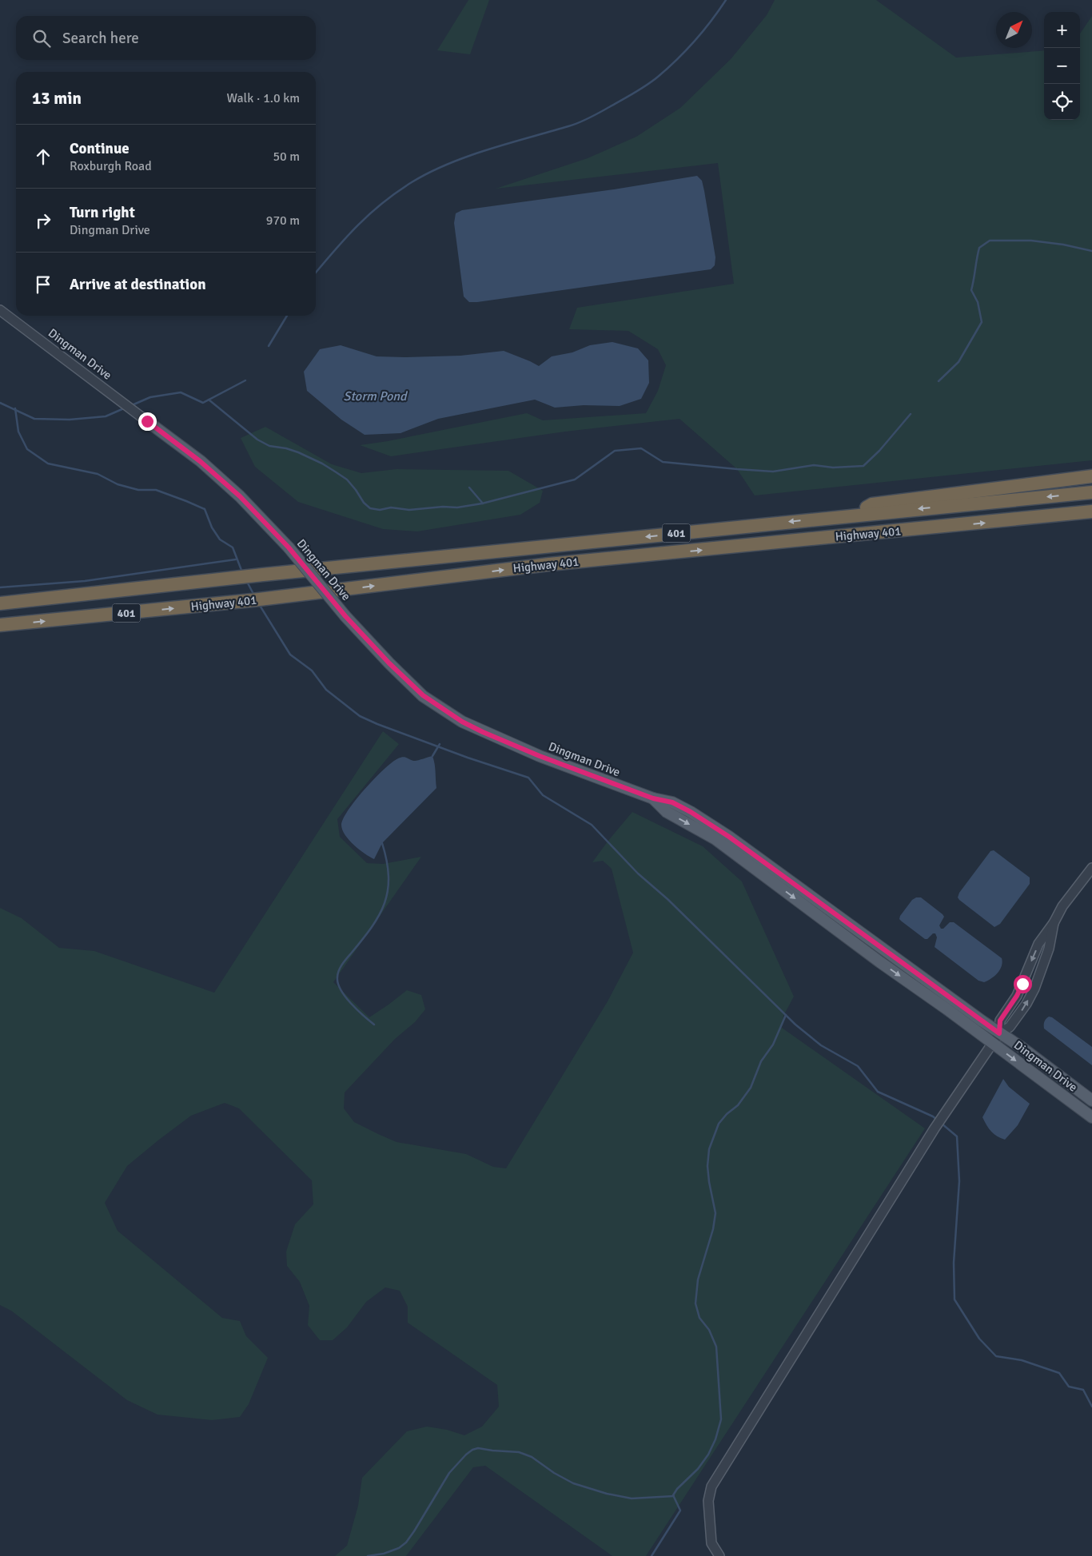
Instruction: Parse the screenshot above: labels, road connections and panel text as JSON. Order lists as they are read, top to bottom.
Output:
{
  "streets": {
    "highway": ["401", "Highway 401"],
    "main road": ["Dingman Drive"]
  },
  "water": ["Storm Pond"],
  "north": "top right",
  "page": {
    "map_buttons": ["+", "−"],
    "search": "Search here",
    "heading": ["13 min", "Walk · 1.0 km"],
    "list": [
      ["Continue", "Roxburgh Road", "50 m"],
      ["Turn right", "Dingman Drive", "970 m"],
      "Arrive at destination"
    ]
  }
}
